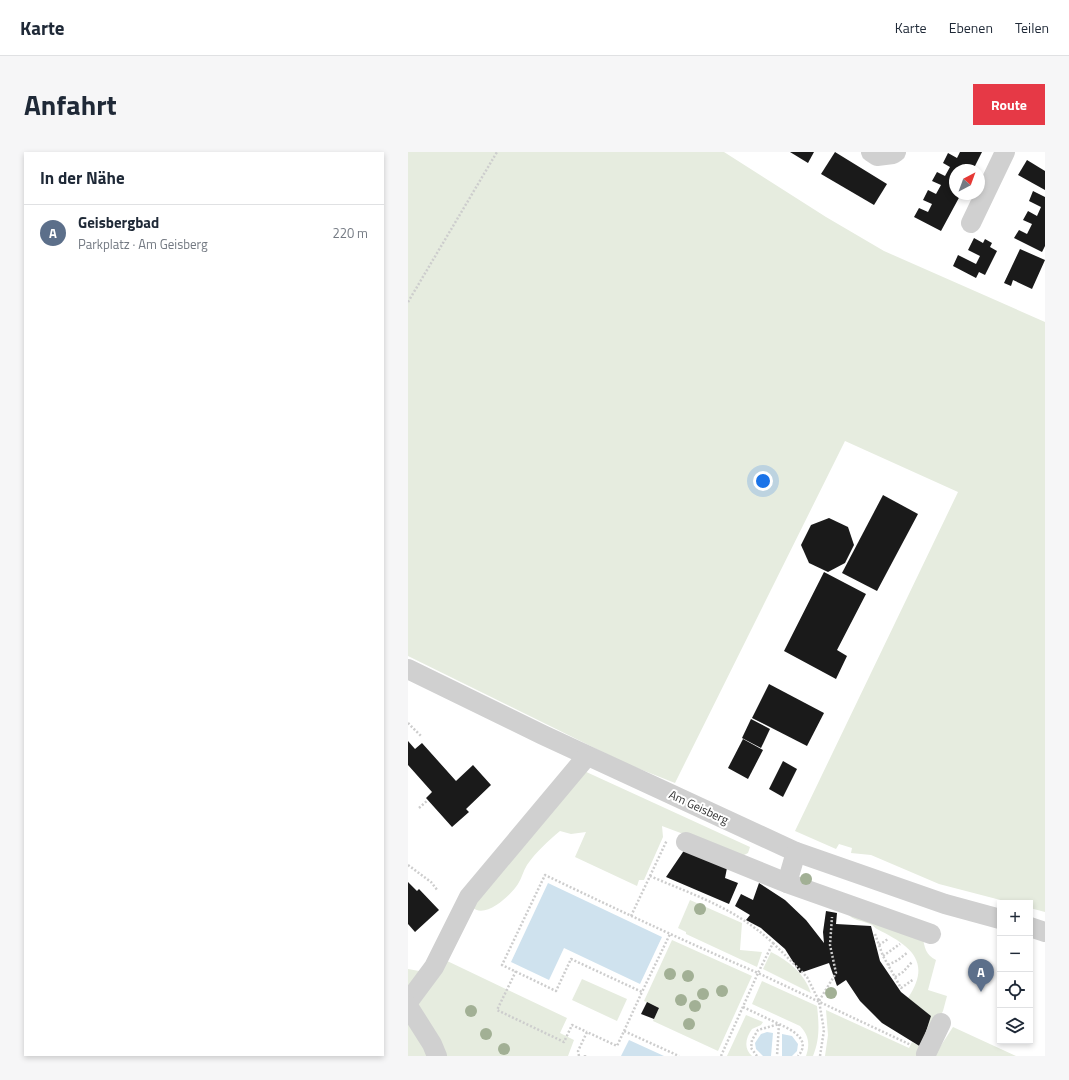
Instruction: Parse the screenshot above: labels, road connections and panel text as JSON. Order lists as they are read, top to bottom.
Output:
{
  "streets": {
    "street": ["Am Geisberg"]
  },
  "north": "top right",
  "page": {
    "header": "Karte",
    "nav": ["Karte", "Ebenen", "Teilen"],
    "title": "Anfahrt",
    "buttons": "Route",
    "heading": "In der Nähe",
    "list": [
      {
        "mark": "A",
        "name": "Geisbergbad",
        "note": "Parkplatz · Am Geisberg",
        "value": "220 m"
      }
    ],
    "map_buttons": ["+", "−"],
    "pins": "A"
  }
}
